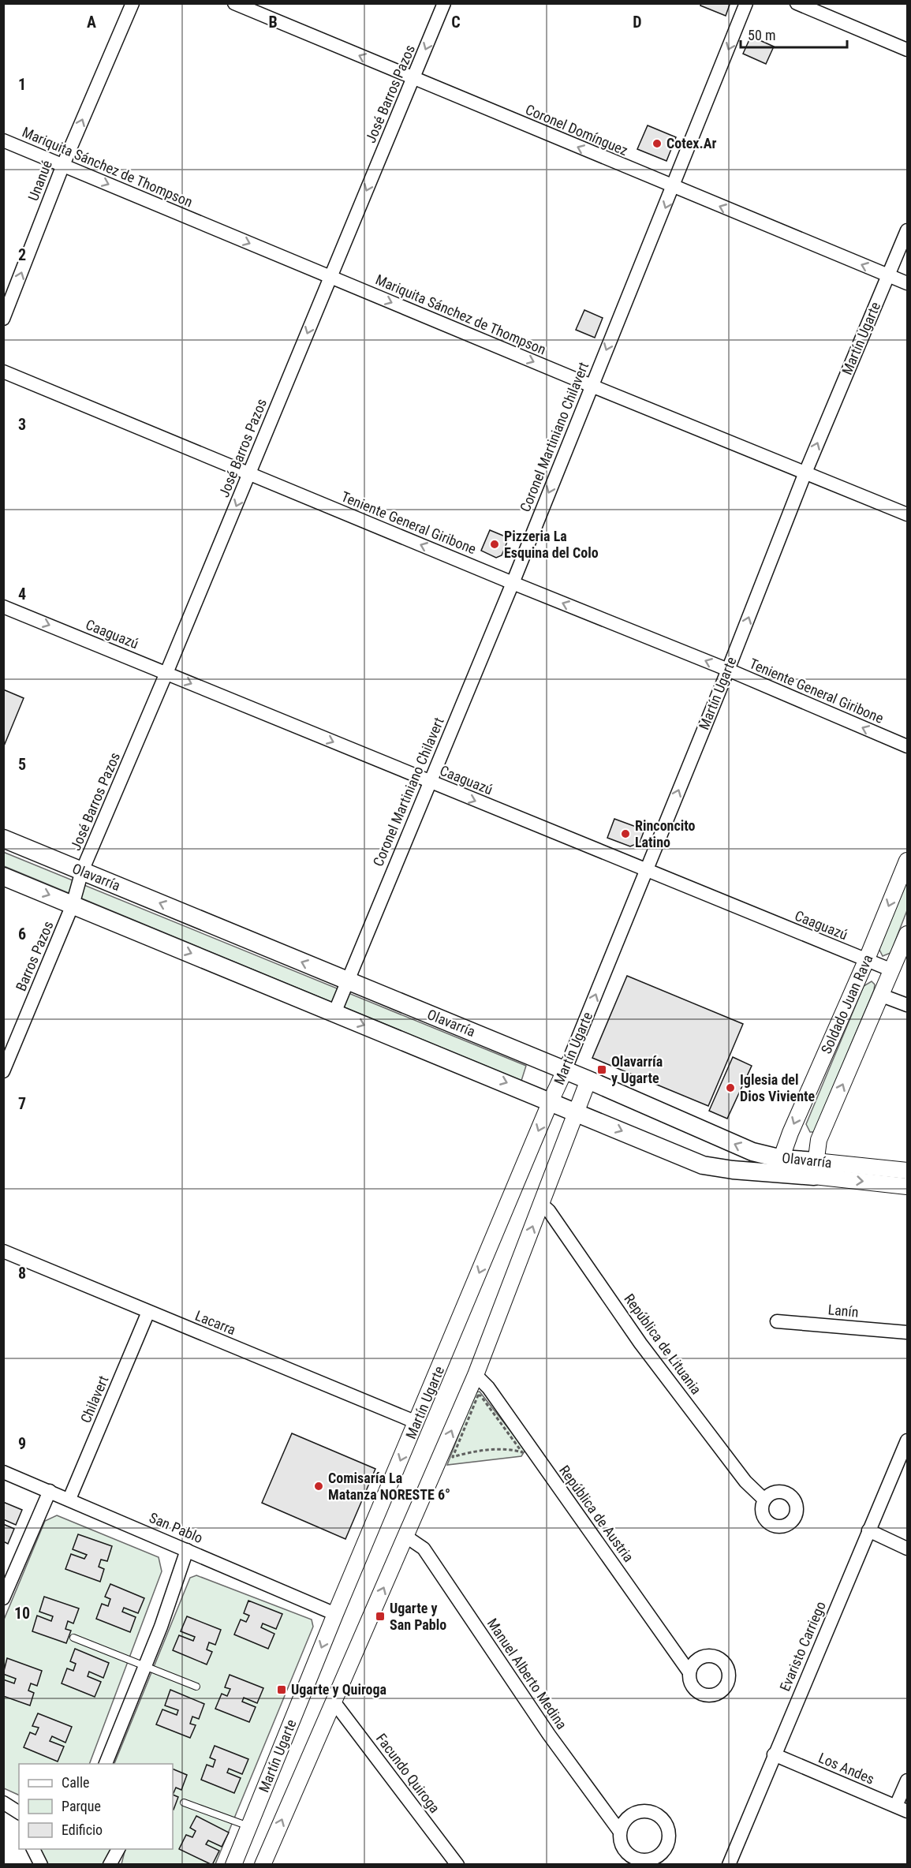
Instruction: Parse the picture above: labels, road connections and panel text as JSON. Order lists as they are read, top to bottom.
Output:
{
  "streets": {
    "main road": ["Olavarría"],
    "street": [
      "José Barros Pazos",
      "Coronel Domínguez",
      "Mariquita Sánchez de Thompson",
      "Unanué",
      "Martín Ugarte",
      "Coronel Martiniano Chilavert",
      "Teniente General Giribone",
      "Caaguazú",
      "Barros Pazos",
      "Soldado Juan Rava",
      "Lanín",
      "Lacarra",
      "República de Lituania",
      "Chilavert",
      "República de Austria",
      "San Pablo",
      "Evaristo Carriego",
      "Manuel Alberto Medina",
      "Los Andes",
      "Facundo Quiroga"
    ]
  },
  "crossings": [
    ["José Barros Pazos", "Coronel Domínguez"],
    ["José Barros Pazos", "Mariquita Sánchez de Thompson"],
    ["José Barros Pazos", "Teniente General Giribone"],
    ["José Barros Pazos", "Caaguazú"],
    ["José Barros Pazos", "Olavarría"],
    ["José Barros Pazos", "Barros Pazos"],
    ["Coronel Domínguez", "Martín Ugarte"],
    ["Coronel Domínguez", "Coronel Martiniano Chilavert"],
    ["Mariquita Sánchez de Thompson", "Unanué"],
    ["Mariquita Sánchez de Thompson", "Martín Ugarte"],
    ["Mariquita Sánchez de Thompson", "Coronel Martiniano Chilavert"],
    ["Martín Ugarte", "Teniente General Giribone"],
    ["Martín Ugarte", "Caaguazú"],
    ["Martín Ugarte", "Olavarría"],
    ["Martín Ugarte", "Lacarra"],
    ["Martín Ugarte", "República de Lituania"],
    ["Martín Ugarte", "República de Austria"],
    ["Martín Ugarte", "San Pablo"],
    ["Martín Ugarte", "Manuel Alberto Medina"],
    ["Martín Ugarte", "Facundo Quiroga"],
    ["Coronel Martiniano Chilavert", "Teniente General Giribone"],
    ["Coronel Martiniano Chilavert", "Caaguazú"],
    ["Coronel Martiniano Chilavert", "Olavarría"],
    ["Caaguazú", "Soldado Juan Rava"],
    ["Olavarría", "Barros Pazos"],
    ["Olavarría", "Soldado Juan Rava"],
    ["Lacarra", "Chilavert"],
    ["Chilavert", "San Pablo"],
    ["Evaristo Carriego", "Los Andes"]
  ],
  "one_way": [
    "José Barros Pazos",
    "Coronel Domínguez",
    "Mariquita Sánchez de Thompson",
    "Unanué",
    "Coronel Martiniano Chilavert",
    "Teniente General Giribone",
    "Caaguazú"
  ],
  "places": {
    "other": [
      "Cotex.Ar",
      "Pizzeria La Esquina del Colo",
      "Rinconcito Latino",
      "Iglesia del Dios Viviente",
      "Comisaría La Matanza NORESTE 6°"
    ],
    "transit": ["Olavarría y Ugarte", "Ugarte y San Pablo", "Ugarte y Quiroga"]
  },
  "legend": ["Calle", "Parque", "Edificio"],
  "scale_bar": "50 m",
  "grid": {
    "columns": [
      "A",
      "B",
      "C",
      "D"
    ],
    "rows": [
      "1",
      "2",
      "3",
      "4",
      "5",
      "6",
      "7",
      "8",
      "9",
      "10"
    ]
  }
}
